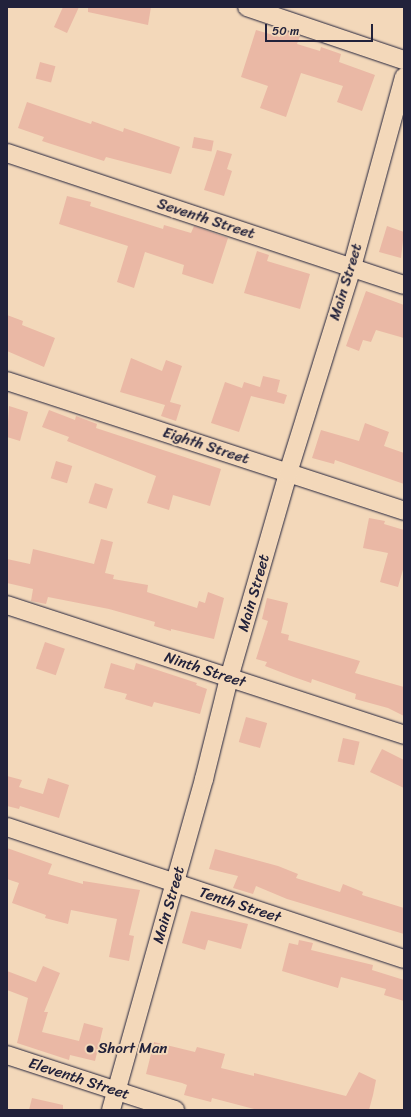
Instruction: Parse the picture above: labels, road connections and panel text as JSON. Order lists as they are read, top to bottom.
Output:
{
  "streets": {
    "street": [
      "Seventh Street",
      "Main Street",
      "Eighth Street",
      "Ninth Street",
      "Tenth Street",
      "Eleventh Street"
    ]
  },
  "crossings": [
    ["Seventh Street", "Main Street"],
    ["Main Street", "Eighth Street"],
    ["Main Street", "Ninth Street"],
    ["Main Street", "Tenth Street"],
    ["Main Street", "Eleventh Street"]
  ],
  "places": ["Short Man"],
  "scale_bar": "50 m"
}
